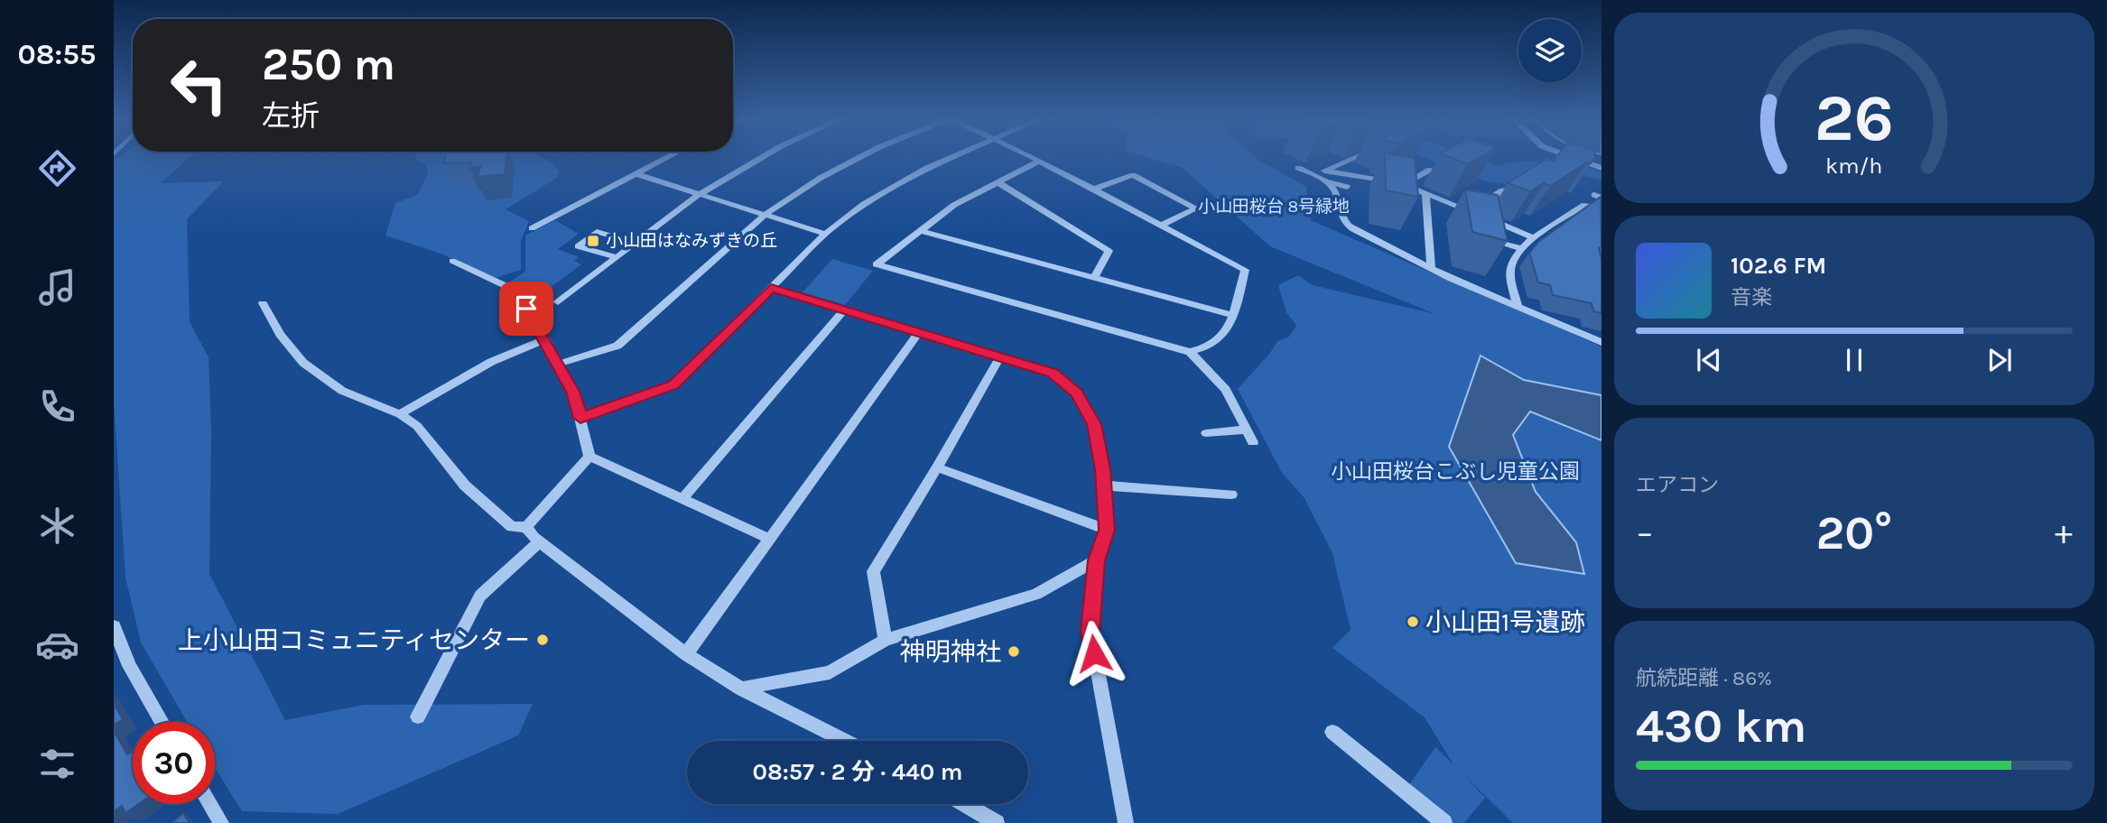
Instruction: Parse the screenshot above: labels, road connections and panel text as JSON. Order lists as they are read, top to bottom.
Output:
{
  "parks": ["小山田桜台 8号緑地", "小山田桜台こぶし児童公園"],
  "places": {
    "transit": ["小山田はなみずきの丘"],
    "other": ["小山田1号遺跡", "上小山田コミュニティセンター", "神明神社"]
  },
  "page": {
    "tabs": "08:55",
    "turn": ["250 m", "左折"],
    "song": ["102.6 FM", "音楽"],
    "tile": [
      "エアコン",
      ["航続距離 · 86%", "430 km"]
    ],
    "heat": ["−", "20°", "+"],
    "limit": "30",
    "trip": "08:57 · 2 分 · 440 m",
    "gauge": ["26", "km/h"]
  }
}
